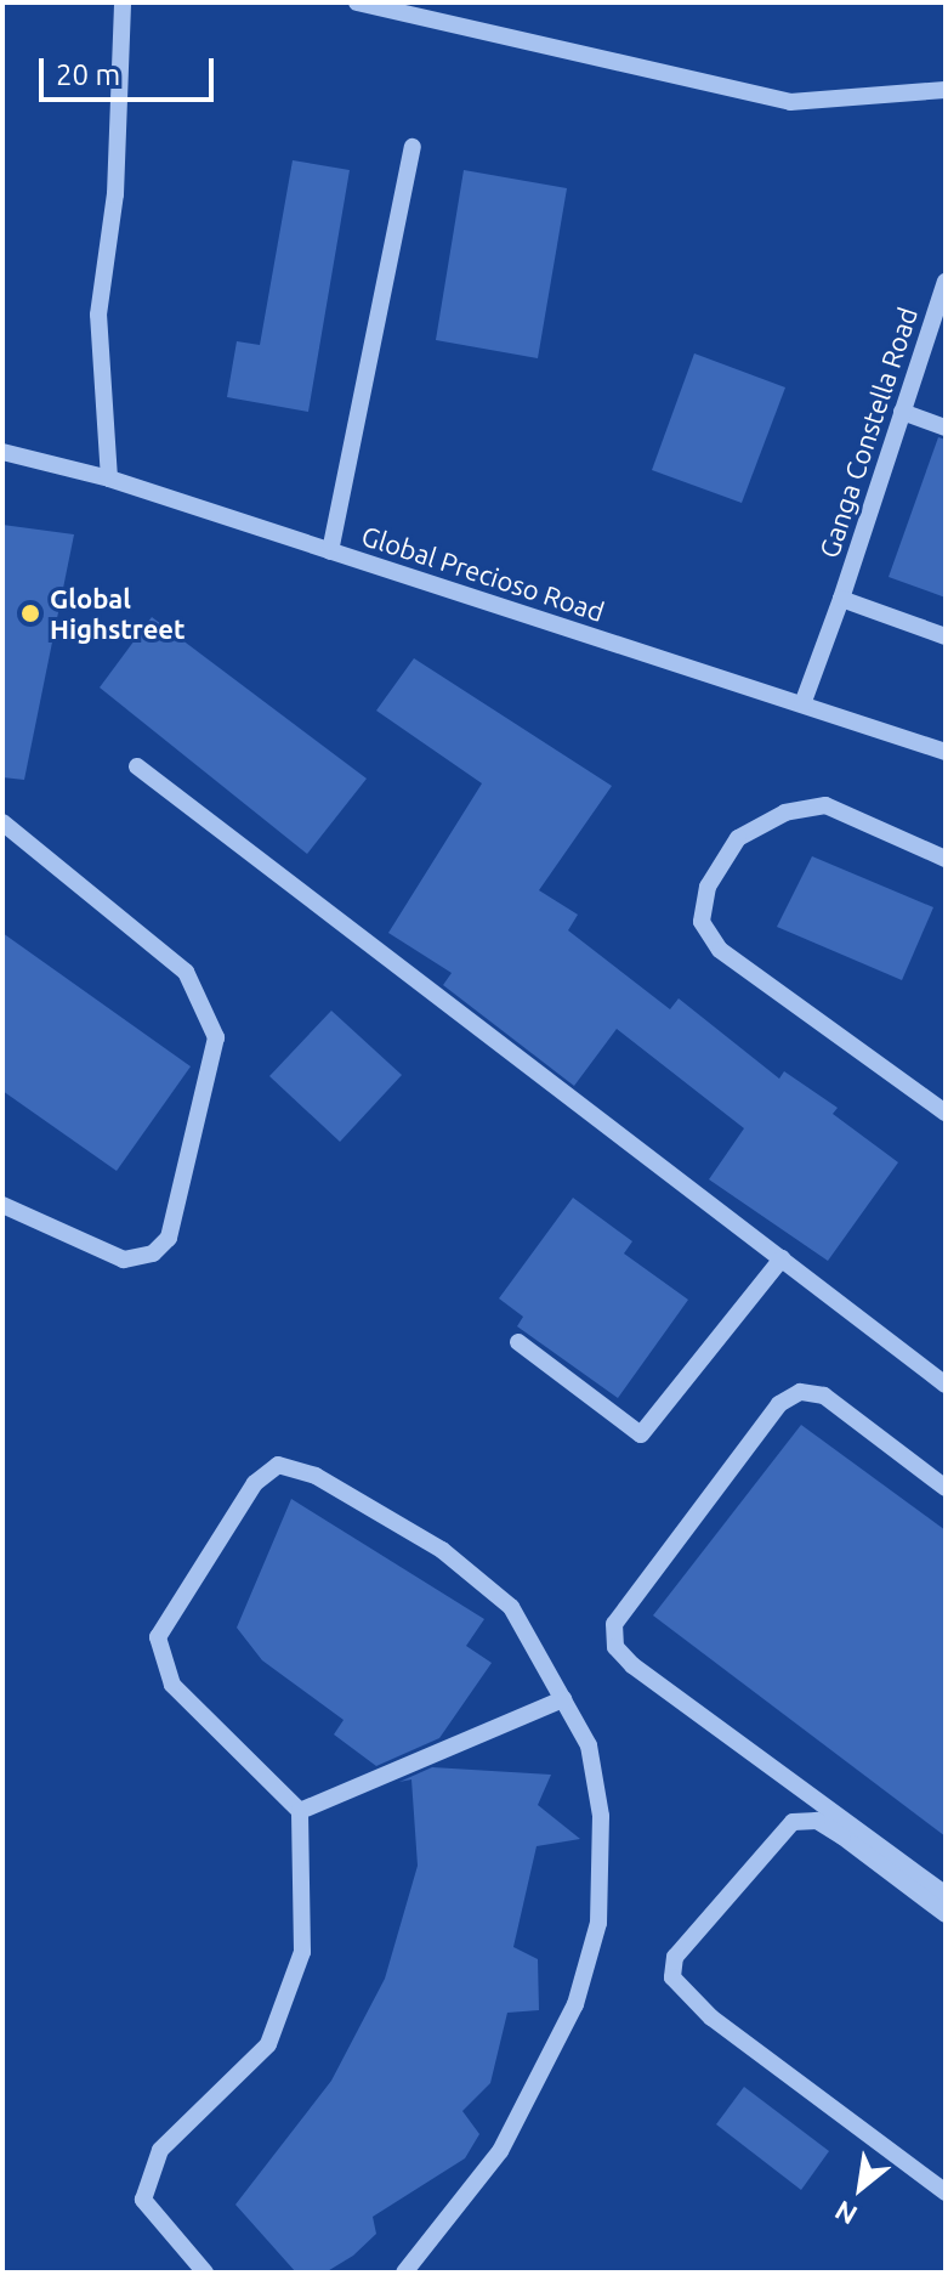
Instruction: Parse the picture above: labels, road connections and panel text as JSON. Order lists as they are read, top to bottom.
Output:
{
  "streets": {
    "street": ["Ganga Constella Road", "Global Precioso Road"]
  },
  "crossings": [
    ["Ganga Constella Road", "Global Precioso Road"]
  ],
  "places": ["Global Highstreet"],
  "scale_bar": "20 m",
  "north": "bottom left"
}
